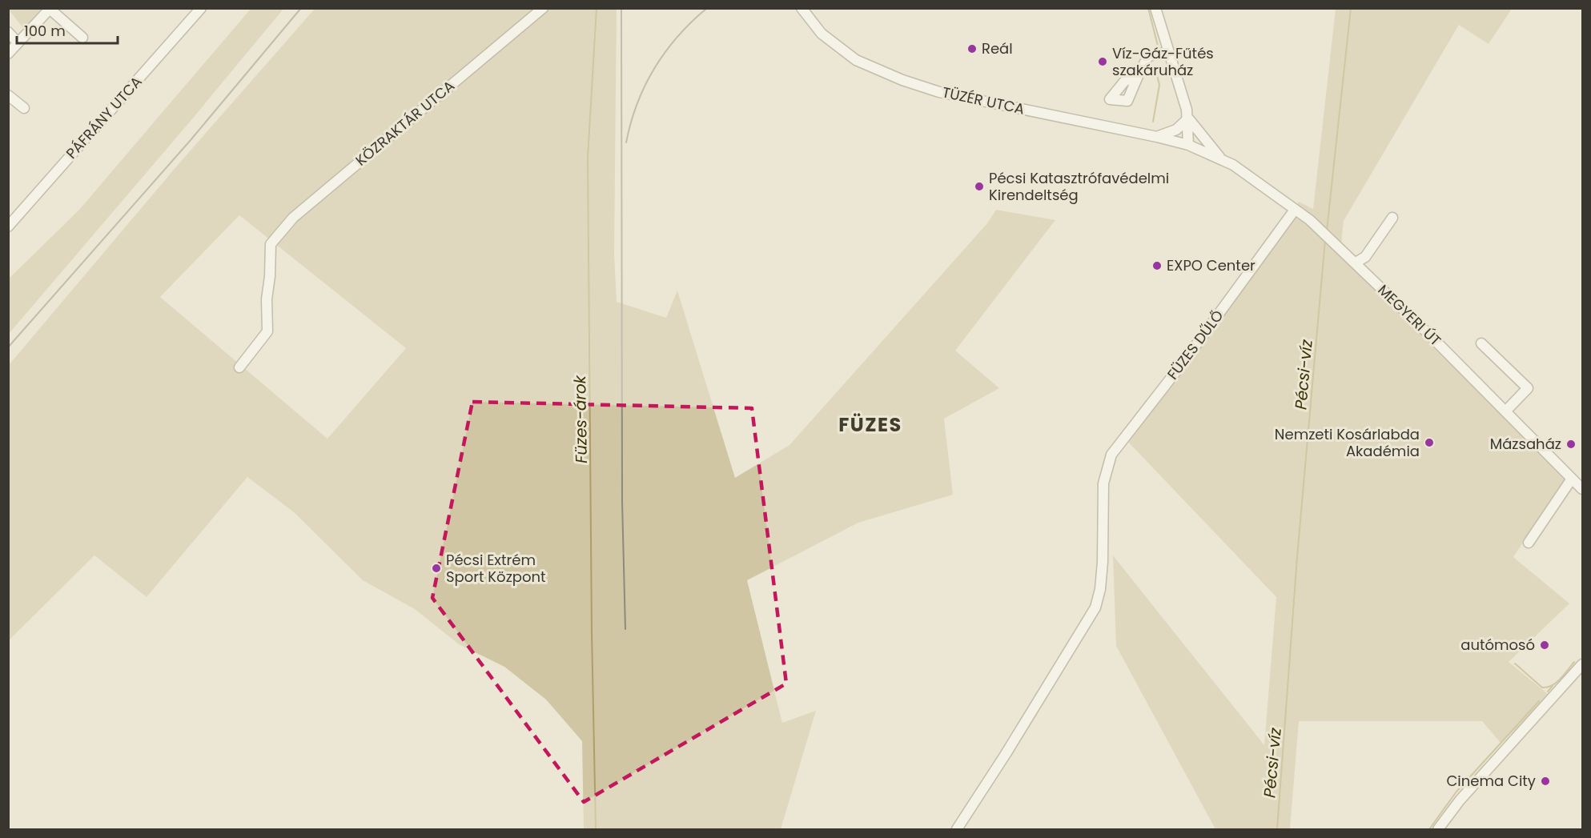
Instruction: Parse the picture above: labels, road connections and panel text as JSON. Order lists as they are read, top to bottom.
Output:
{
  "streets": {
    "street": [
      "TÜZÉR UTCA",
      "PÁFRÁNY UTCA",
      "KÖZRAKTÁR UTCA",
      "MEGYERI ÚT",
      "FÜZES DŰLŐ"
    ]
  },
  "crossings": [
    ["TÜZÉR UTCA", "MEGYERI ÚT"],
    ["MEGYERI ÚT", "FÜZES DŰLŐ"]
  ],
  "districts": ["FÜZES"],
  "water": ["Pécsi-víz", "Füzes-árok"],
  "places": [
    "Reál",
    "Víz-Gáz-Fűtés szakáruház",
    "Pécsi Katasztrófavédelmi Kirendeltség",
    "EXPO Center",
    "Nemzeti Kosárlabda Akadémia",
    "Mázsaház",
    "Pécsi Extrém Sport Központ",
    "autómosó",
    "Cinema City"
  ],
  "scale_bar": "100 m"
}
